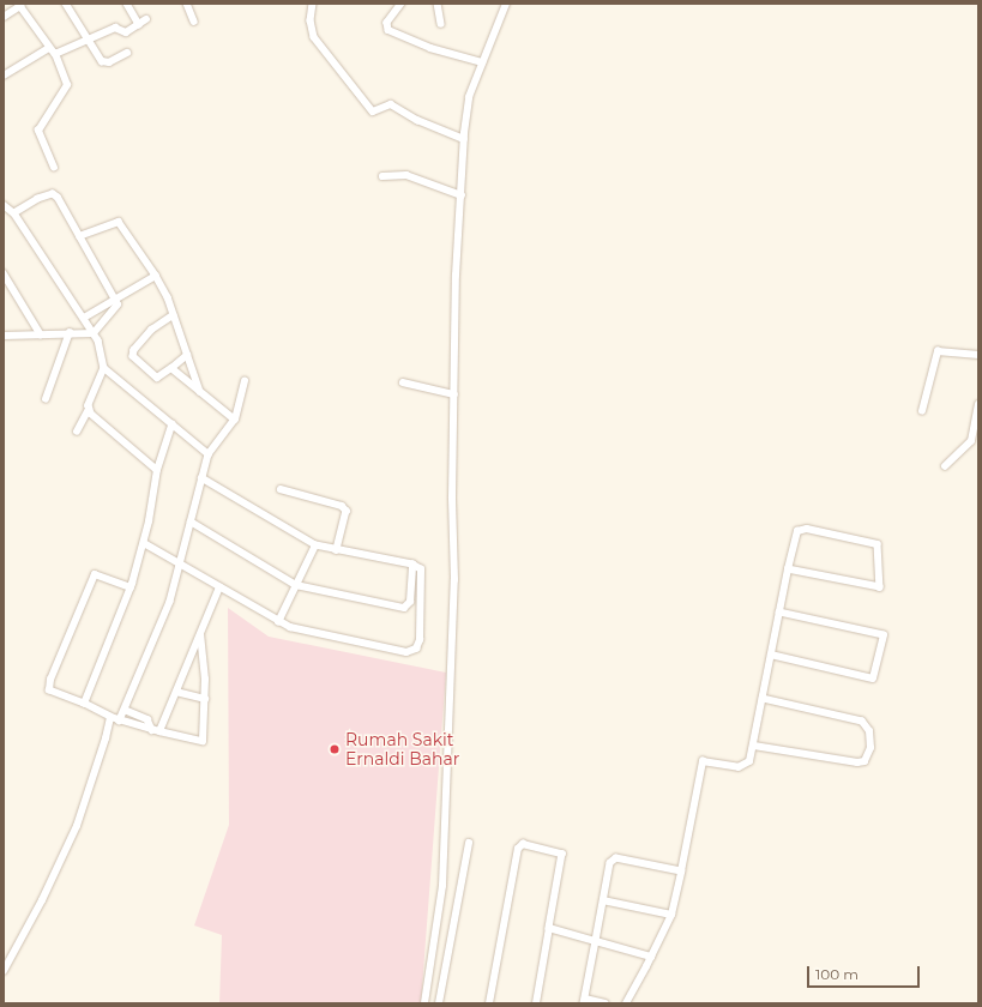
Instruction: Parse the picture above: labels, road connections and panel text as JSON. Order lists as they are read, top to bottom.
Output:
{
  "places": ["Rumah Sakit Ernaldi Bahar"],
  "scale_bar": "100 m"
}
